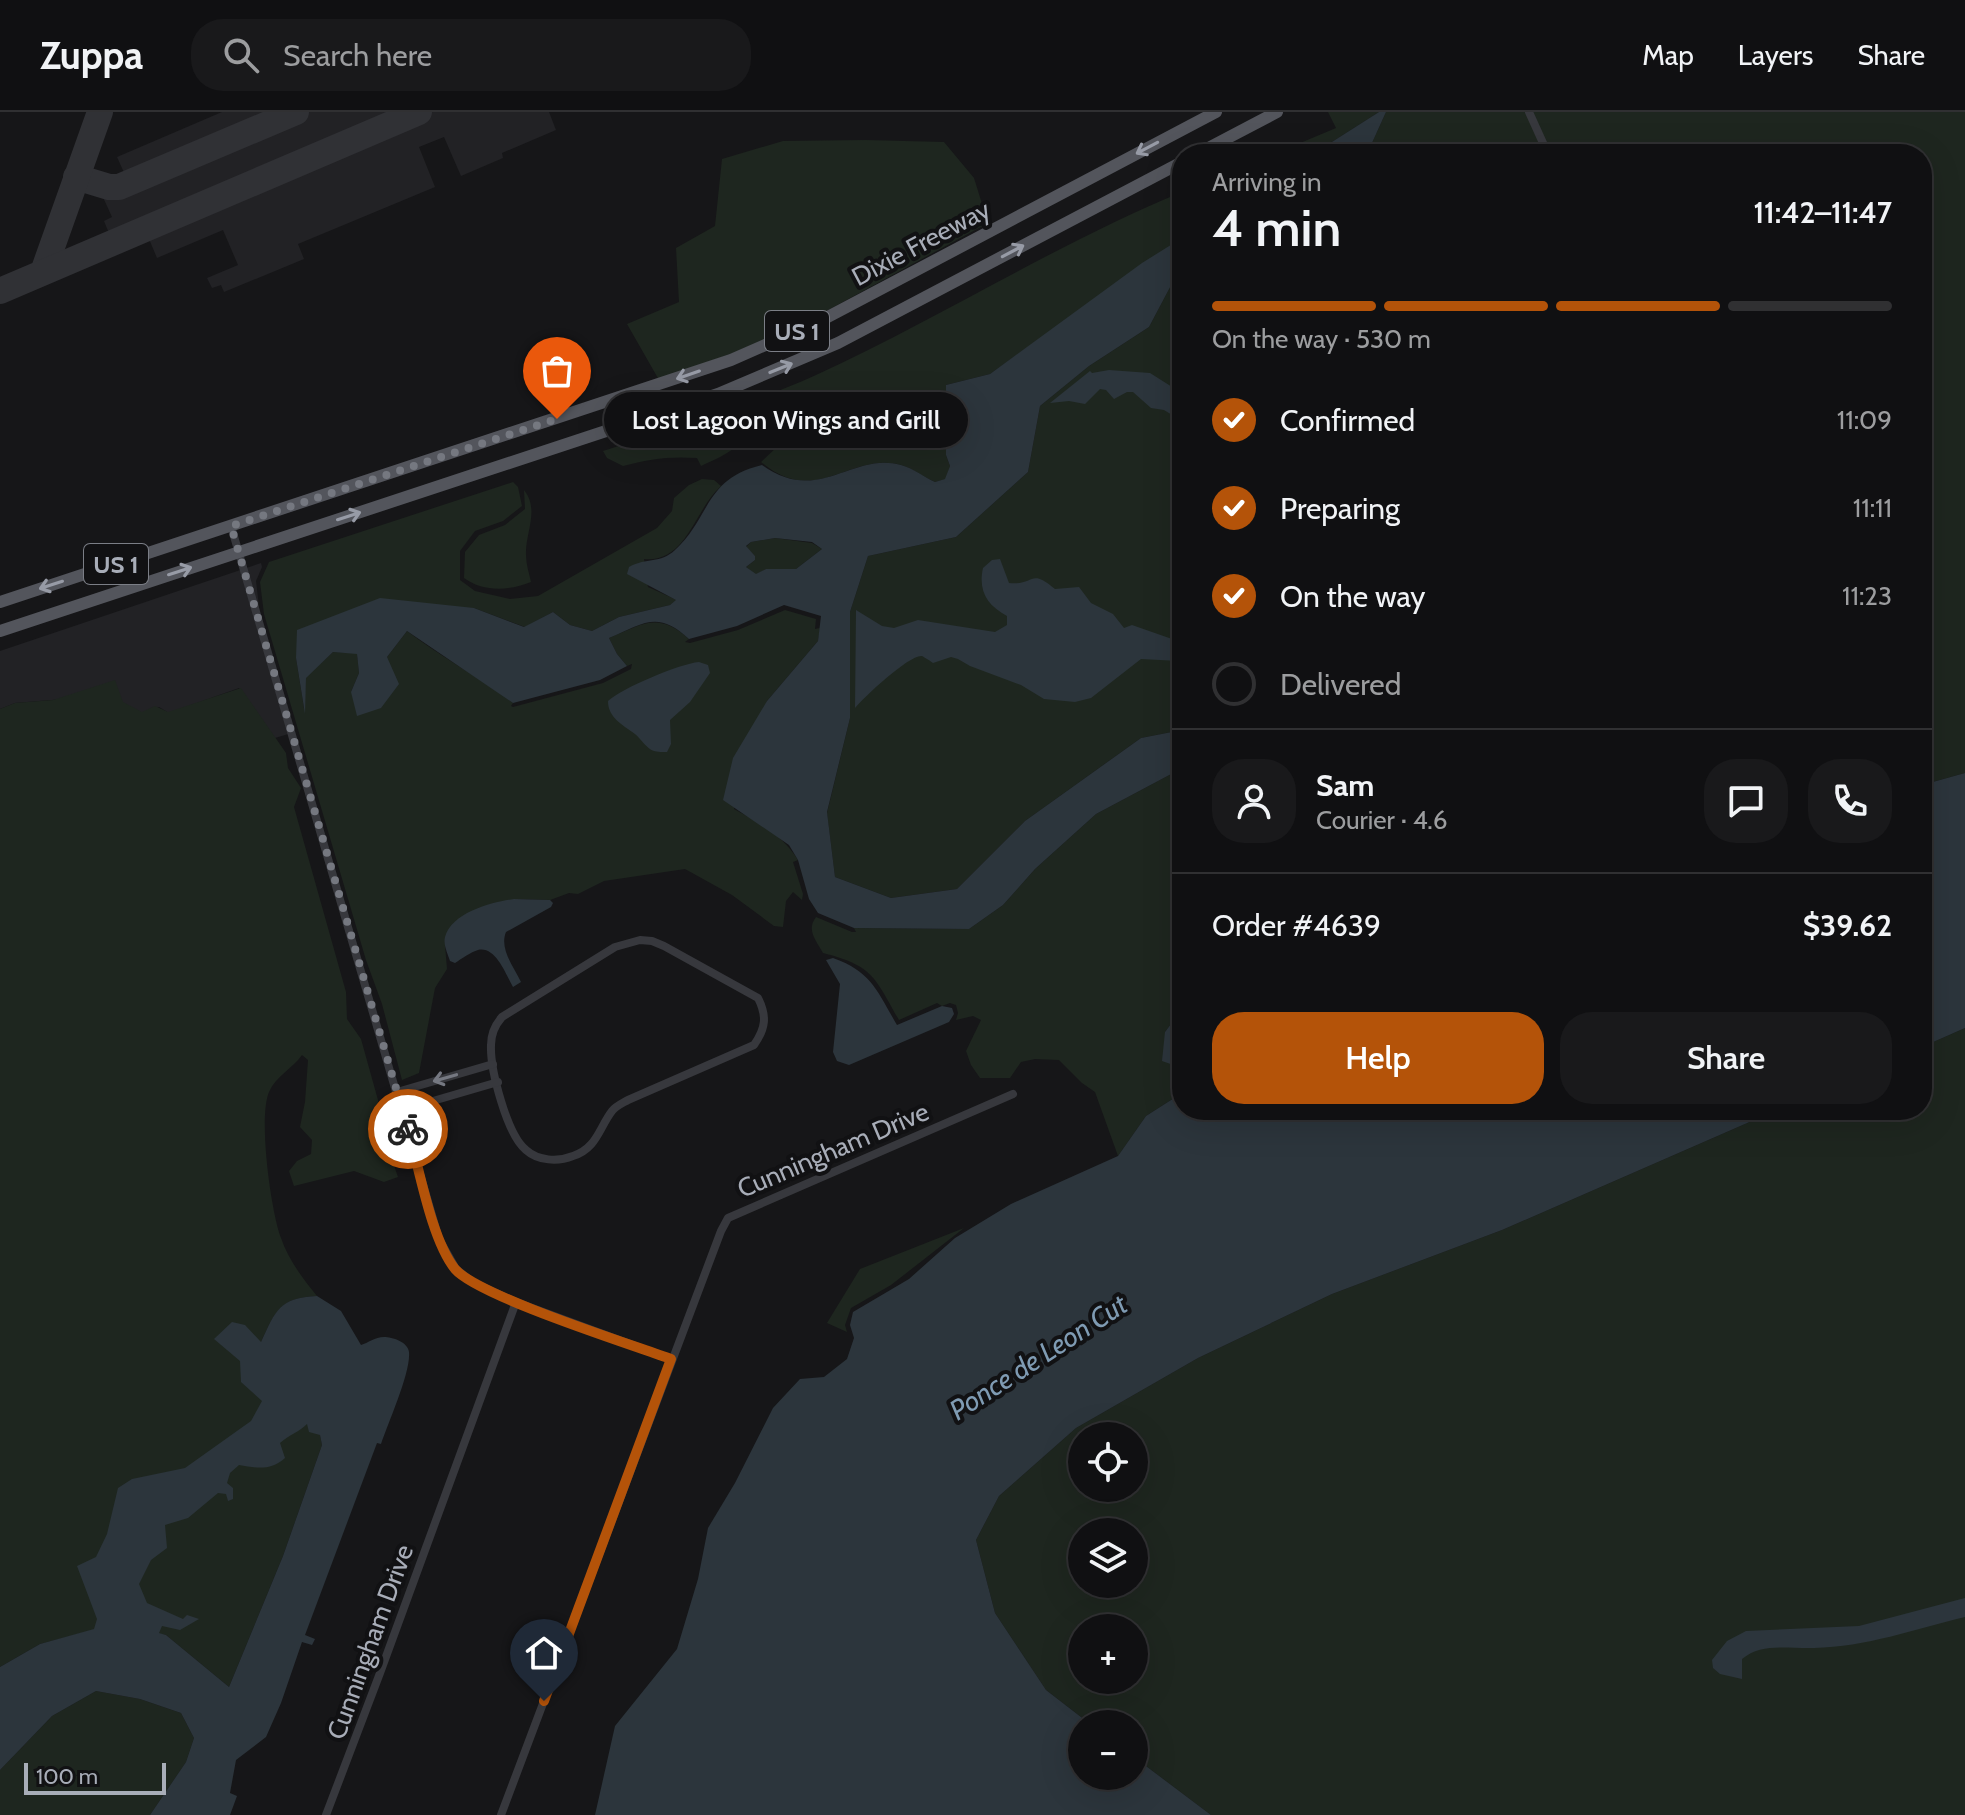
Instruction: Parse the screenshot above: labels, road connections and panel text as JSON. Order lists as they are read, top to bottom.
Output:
{
  "streets": {
    "main road": ["Dixie Freeway", "US 1"],
    "street": ["Cunningham Drive"]
  },
  "water": ["Ponce de Leon Cut"],
  "places": ["Lost Lagoon Wings and Grill"],
  "scale_bar": "100 m",
  "page": {
    "header": "Zuppa",
    "search": "Search here",
    "nav": ["Map", "Layers", "Share"],
    "heading": ["4 min", "Arriving in", "11:42–11:47"],
    "panel": [
      "Sam",
      "Courier · 4.6",
      "Order #4639",
      "$39.62"
    ],
    "bar": "On the way · 530 m",
    "list": [
      ["Confirmed", "11:09"],
      ["Preparing", "11:11"],
      ["On the way", "11:23"],
      "Delivered"
    ],
    "bubble": "Lost Lagoon Wings and Grill",
    "buttons": ["Help", "Share"],
    "map_buttons": ["+", "−"],
    "scale": "100 m"
  }
}
